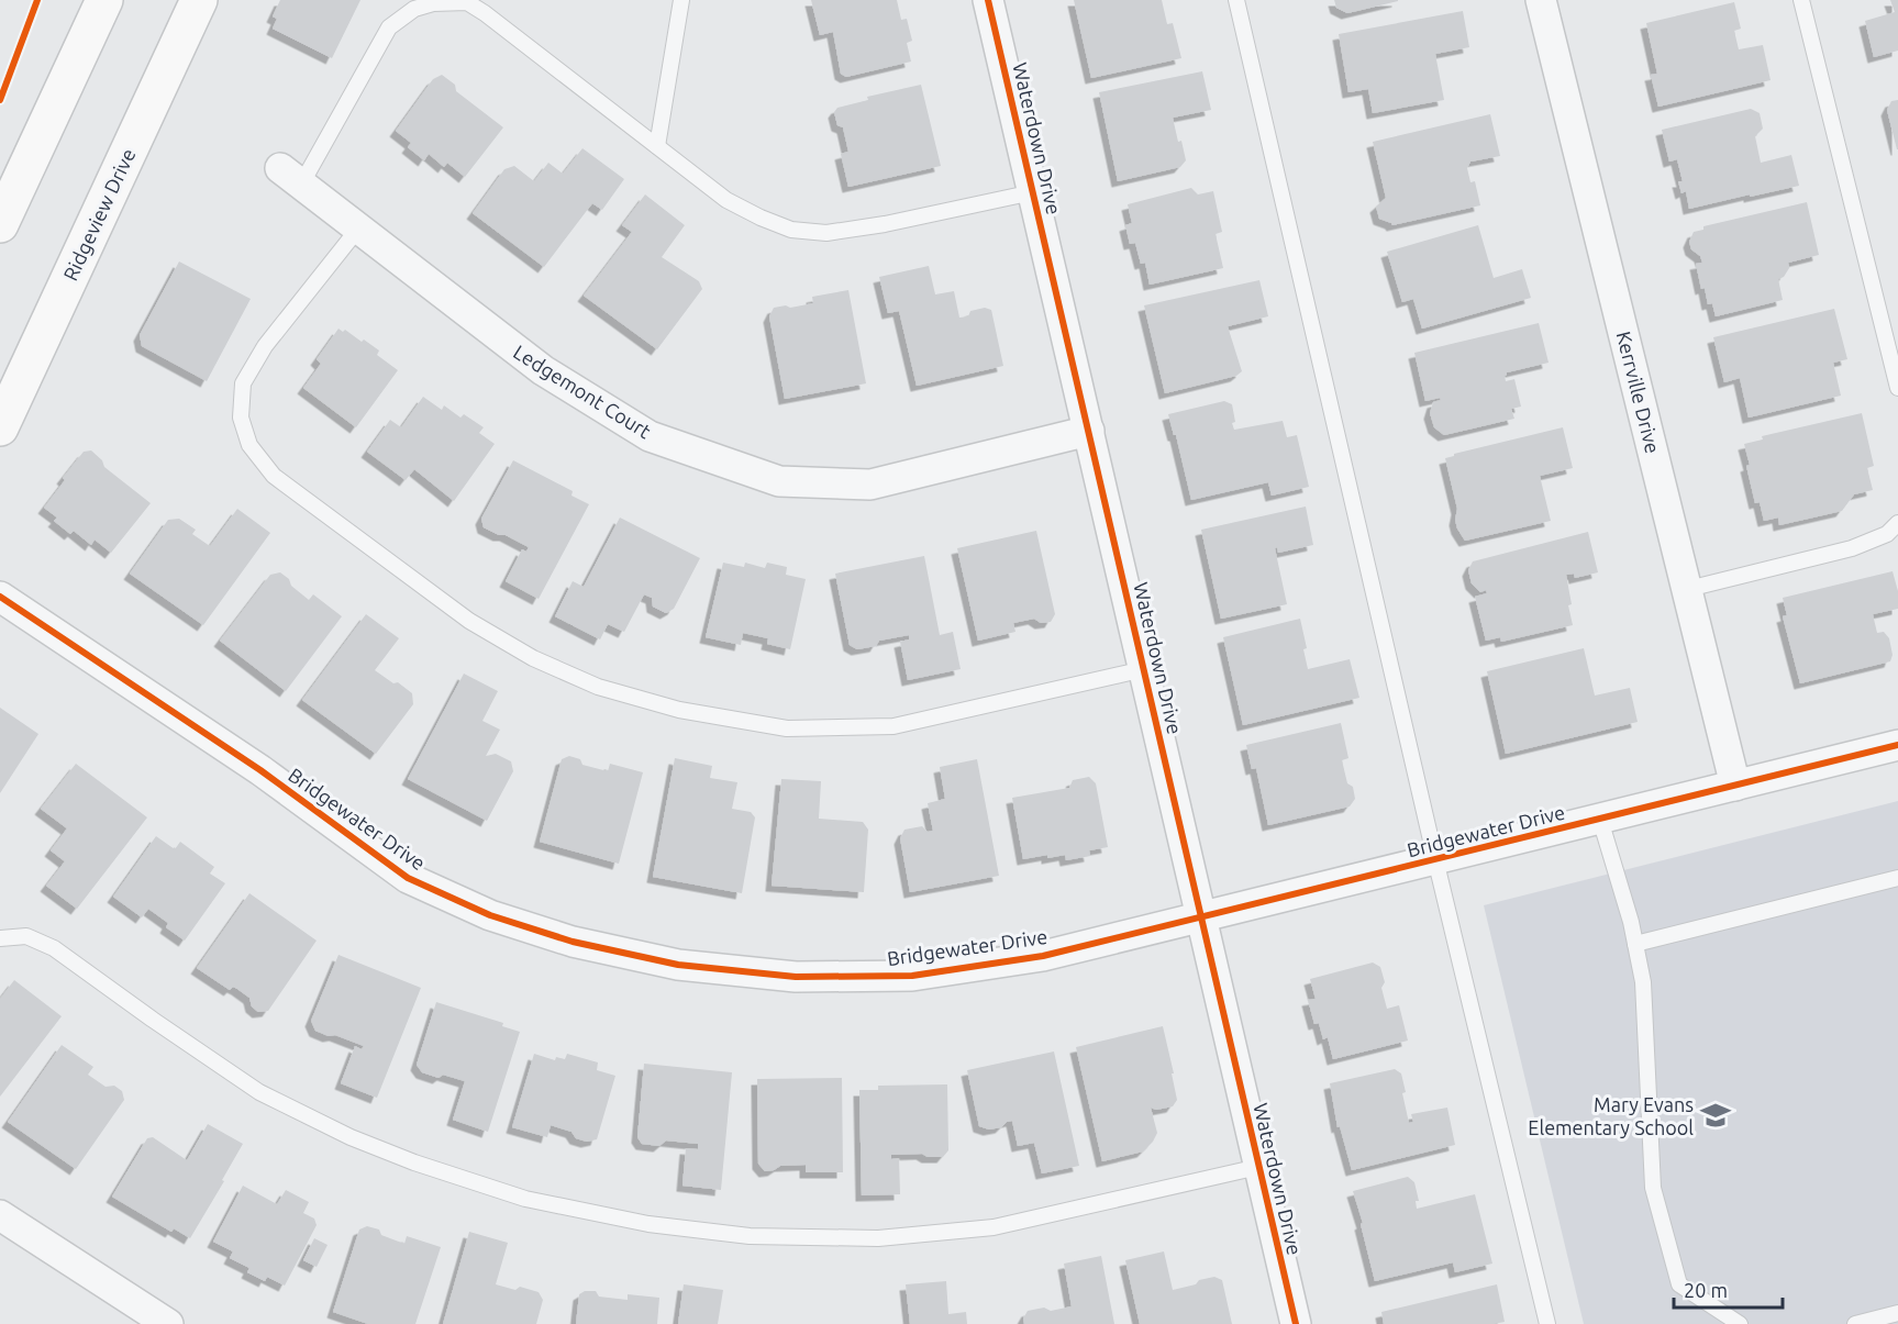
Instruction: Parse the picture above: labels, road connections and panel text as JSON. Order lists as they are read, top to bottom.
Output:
{
  "streets": {
    "main road": ["Ridgeview Drive"],
    "street": [
      "Waterdown Drive",
      "Ledgemont Court",
      "Kerrville Drive",
      "Bridgewater Drive"
    ]
  },
  "crossings": [
    ["Waterdown Drive", "Ledgemont Court"],
    ["Waterdown Drive", "Bridgewater Drive"],
    ["Kerrville Drive", "Bridgewater Drive"]
  ],
  "places": {
    "school or university": ["Mary Evans Elementary School"]
  },
  "scale_bar": "20 m"
}
